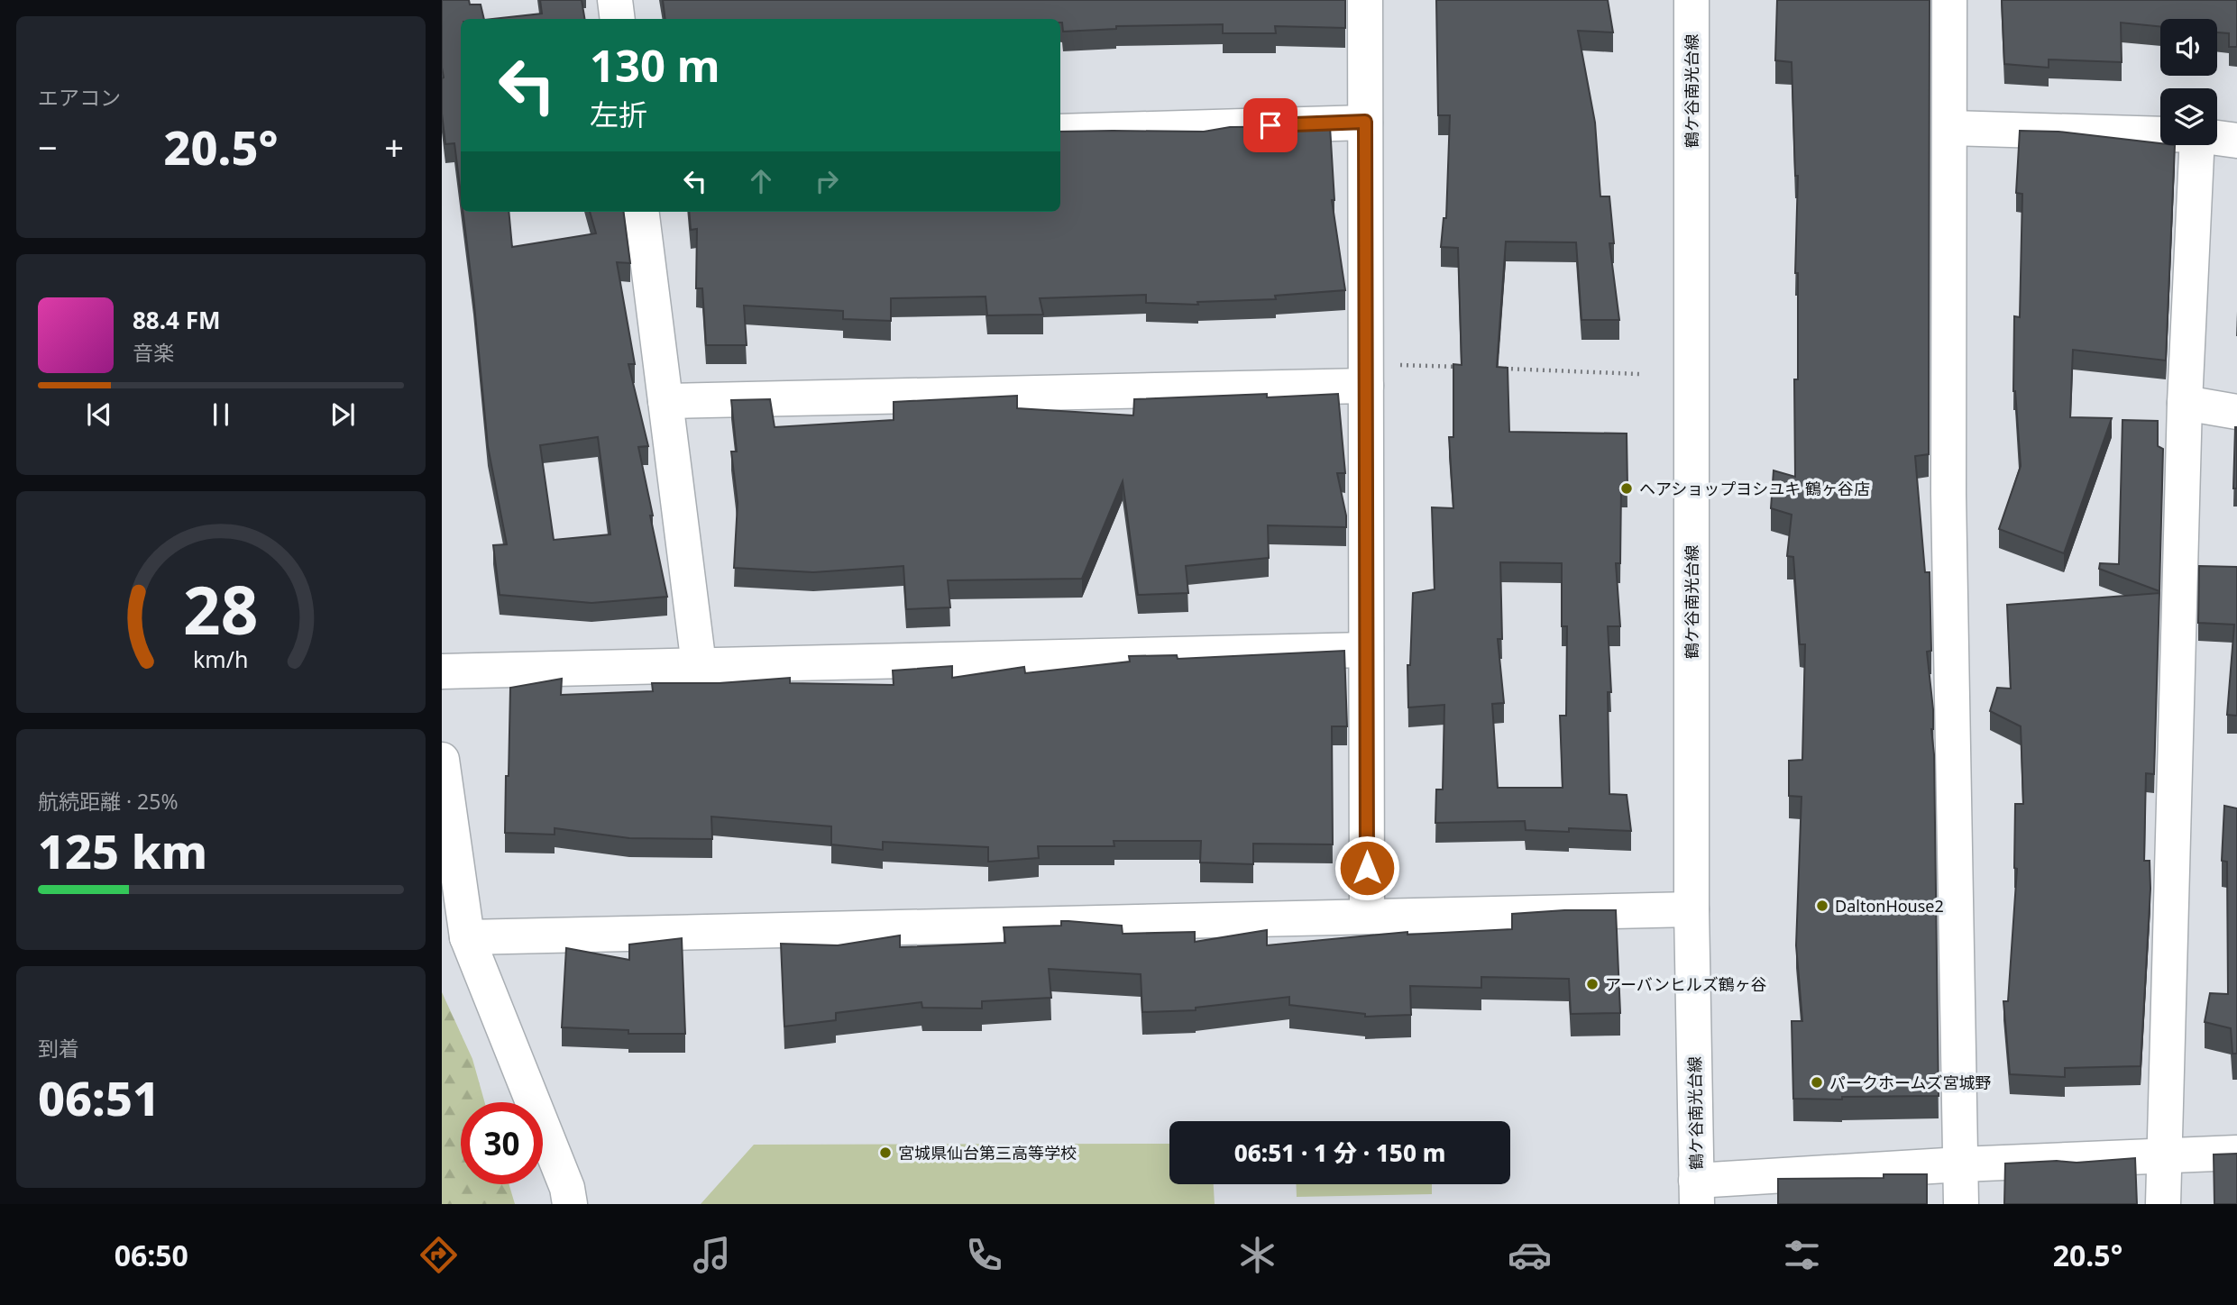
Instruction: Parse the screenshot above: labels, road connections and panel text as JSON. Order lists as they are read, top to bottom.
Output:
{
  "streets": {
    "street": ["鶴ケ谷南光台線"]
  },
  "places": [
    "ヘアショップヨシユキ 鶴ヶ谷店",
    "DaltonHouse2",
    "アーバンヒルズ鶴ヶ谷",
    "パークホームズ宮城野",
    "宮城県仙台第三高等学校"
  ],
  "page": {
    "tile": [
      "エアコン",
      ["航続距離 · 25%", "125 km"],
      ["到着", "06:51"]
    ],
    "turn": ["130 m", "左折"],
    "heat": ["−", "20.5°", "+"],
    "song": ["88.4 FM", "音楽"],
    "limit": "30",
    "trip": "06:51 · 1 分 · 150 m",
    "tabs": ["06:50", "20.5°"],
    "gauge": ["28", "km/h"]
  }
}
